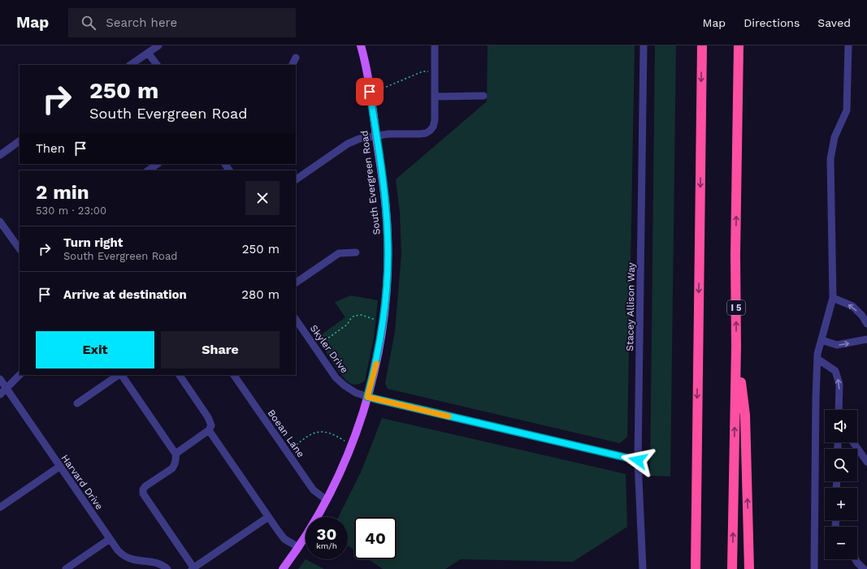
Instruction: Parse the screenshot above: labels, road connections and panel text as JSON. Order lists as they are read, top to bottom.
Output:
{
  "streets": {
    "highway": ["I 5"],
    "main road": ["South Evergreen Road"],
    "street": [
      "Stacey Allison Way",
      "Skyler Drive",
      "Boean Lane",
      "Harvard Drive"
    ]
  },
  "crossings": [
    ["South Evergreen Road", "Skyler Drive"],
    ["South Evergreen Road", "Boean Lane"],
    ["Stacey Allison Way", "Skyler Drive"]
  ],
  "page": {
    "header": "Map",
    "search": "Search here",
    "nav": ["Map", "Directions", "Saved"],
    "turn": ["250 m", "South Evergreen Road"],
    "then": "Then",
    "heading": ["2 min", "530 m · 23:00"],
    "list": [
      {
        "name": "Turn right",
        "note": "South Evergreen Road",
        "value": "250 m"
      },
      {
        "name": "Arrive at destination",
        "value": "280 m"
      }
    ],
    "buttons": ["Exit", "Share"],
    "map_buttons": ["+", "−"],
    "speed": "30 km/h",
    "limit": "40"
  }
}
